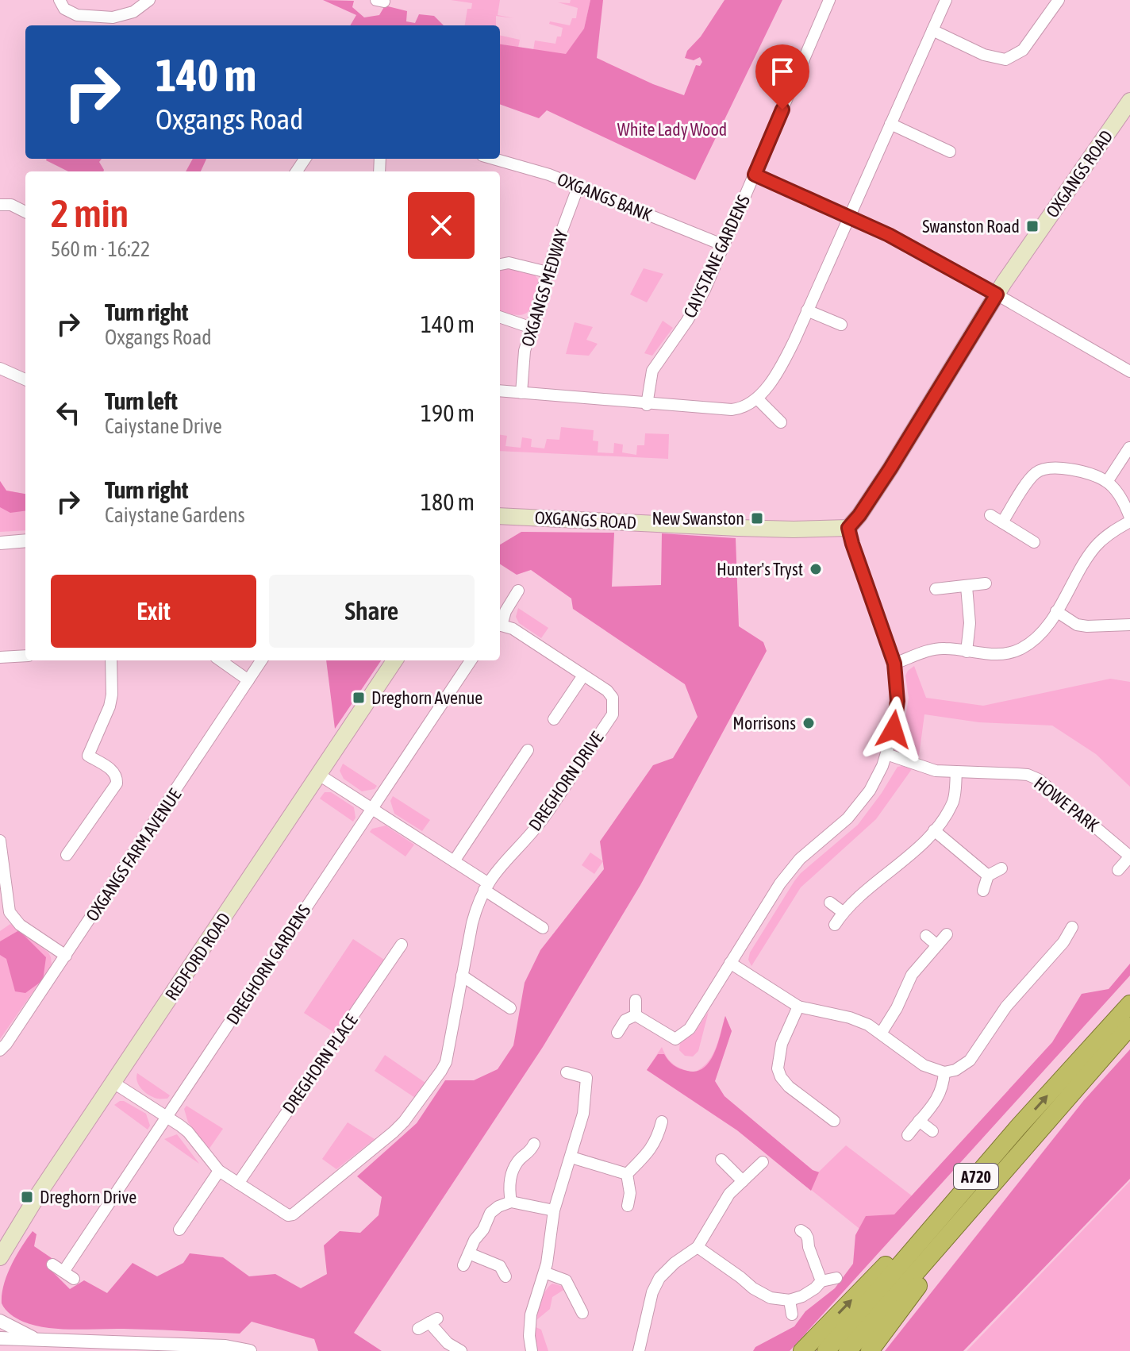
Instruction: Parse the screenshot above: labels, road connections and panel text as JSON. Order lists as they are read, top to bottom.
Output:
{
  "streets": {
    "highway": ["A720"],
    "main road": ["OXGANGS ROAD", "REDFORD ROAD"],
    "street": [
      "OXGANGS BANK",
      "CAIYSTANE GARDENS",
      "OXGANGS MEDWAY",
      "DREGHORN DRIVE",
      "HOWE PARK",
      "OXGANGS FARM AVENUE",
      "DREGHORN GARDENS",
      "DREGHORN PLACE"
    ]
  },
  "crossings": [
    ["OXGANGS BANK", "CAIYSTANE GARDENS"],
    ["OXGANGS BANK", "OXGANGS MEDWAY"],
    ["DREGHORN DRIVE", "REDFORD ROAD"],
    ["DREGHORN DRIVE", "DREGHORN GARDENS"],
    ["DREGHORN DRIVE", "DREGHORN PLACE"]
  ],
  "parks": ["White Lady Wood"],
  "places": {
    "transit": [
      "Swanston Road",
      "New Swanston",
      "Dreghorn Avenue",
      "Dreghorn Drive"
    ],
    "other": ["Hunter's Tryst", "Morrisons"]
  },
  "page": {
    "turn": ["140 m", "Oxgangs Road"],
    "heading": ["2 min", "560 m · 16:22"],
    "list": [
      {
        "name": "Turn right",
        "note": "Oxgangs Road",
        "value": "140 m"
      },
      {
        "name": "Turn left",
        "note": "Caiystane Drive",
        "value": "190 m"
      },
      {
        "name": "Turn right",
        "note": "Caiystane Gardens",
        "value": "180 m"
      }
    ],
    "buttons": ["Exit", "Share"]
  }
}
